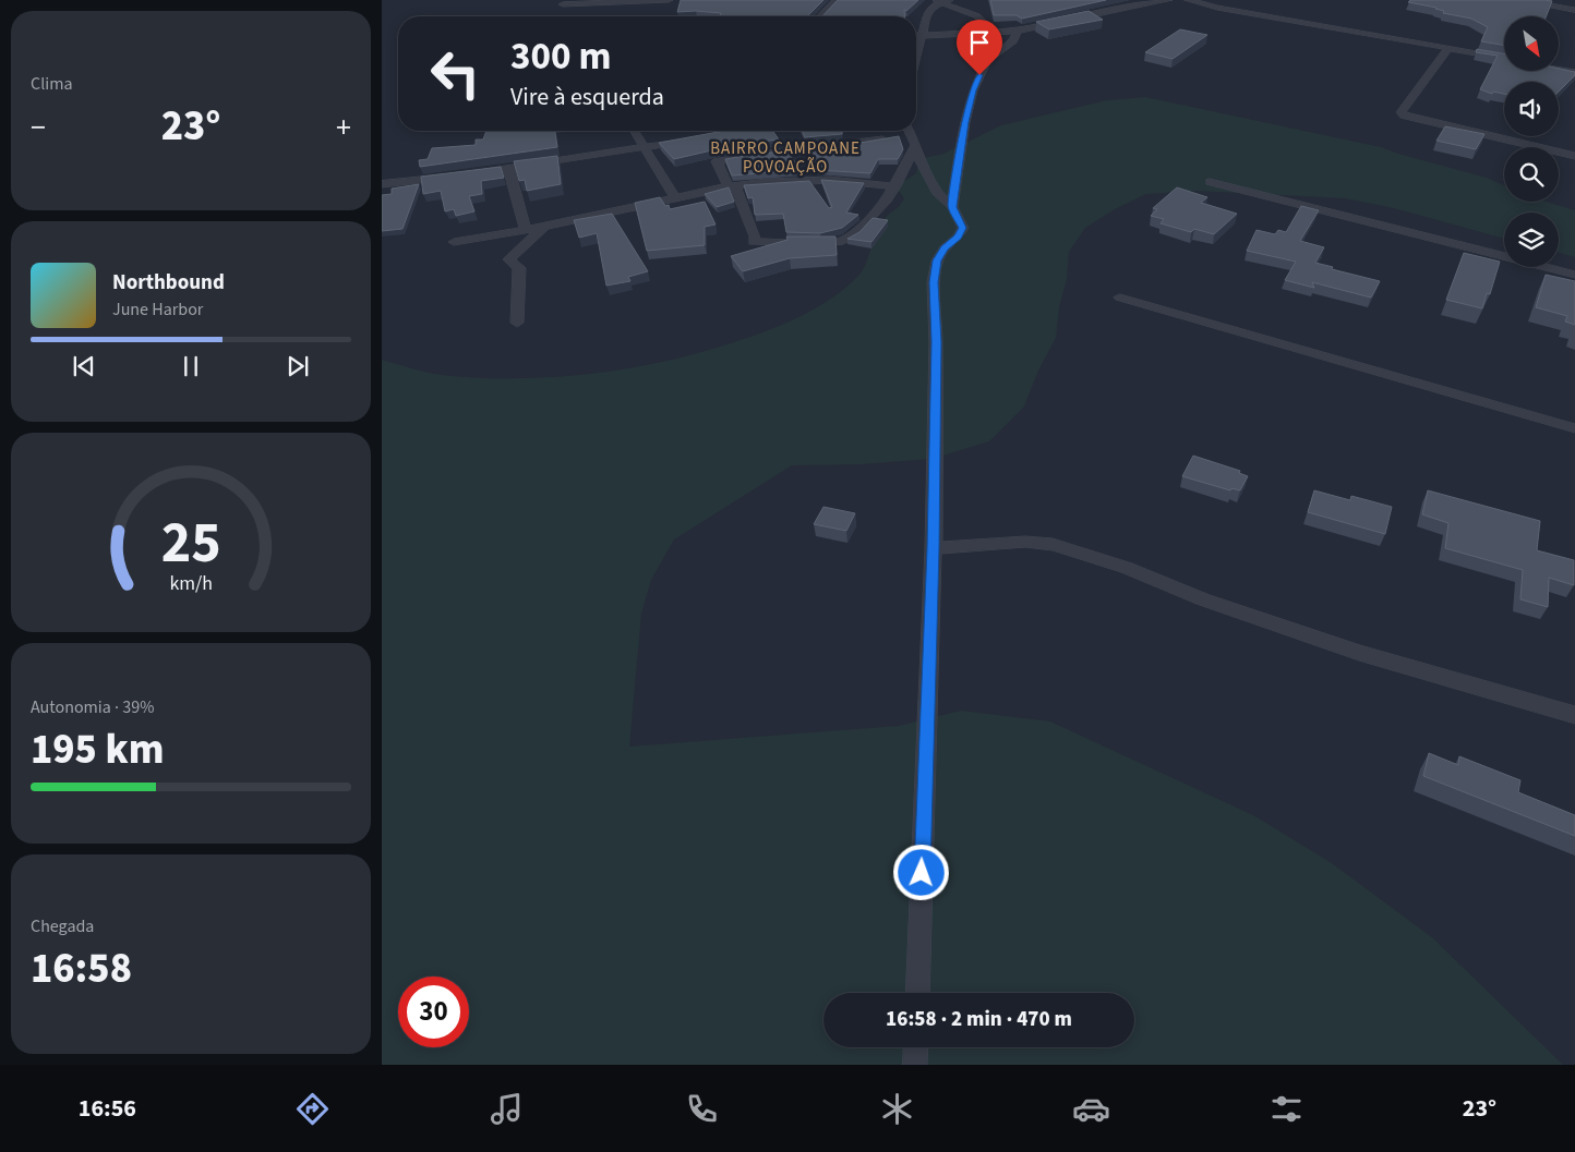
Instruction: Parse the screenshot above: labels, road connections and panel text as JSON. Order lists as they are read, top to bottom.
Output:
{
  "districts": ["BAIRRO CAMPOANE POVOAÇÃO"],
  "north": "bottom right",
  "page": {
    "tile": [
      "Clima",
      ["Autonomia · 39%", "195 km"],
      ["Chegada", "16:58"]
    ],
    "turn": ["300 m", "Vire à esquerda"],
    "heat": ["−", "23°", "+"],
    "song": ["Northbound", "June Harbor"],
    "limit": "30",
    "trip": "16:58 · 2 min · 470 m",
    "tabs": ["16:56", "23°"],
    "gauge": ["25", "km/h"]
  }
}
